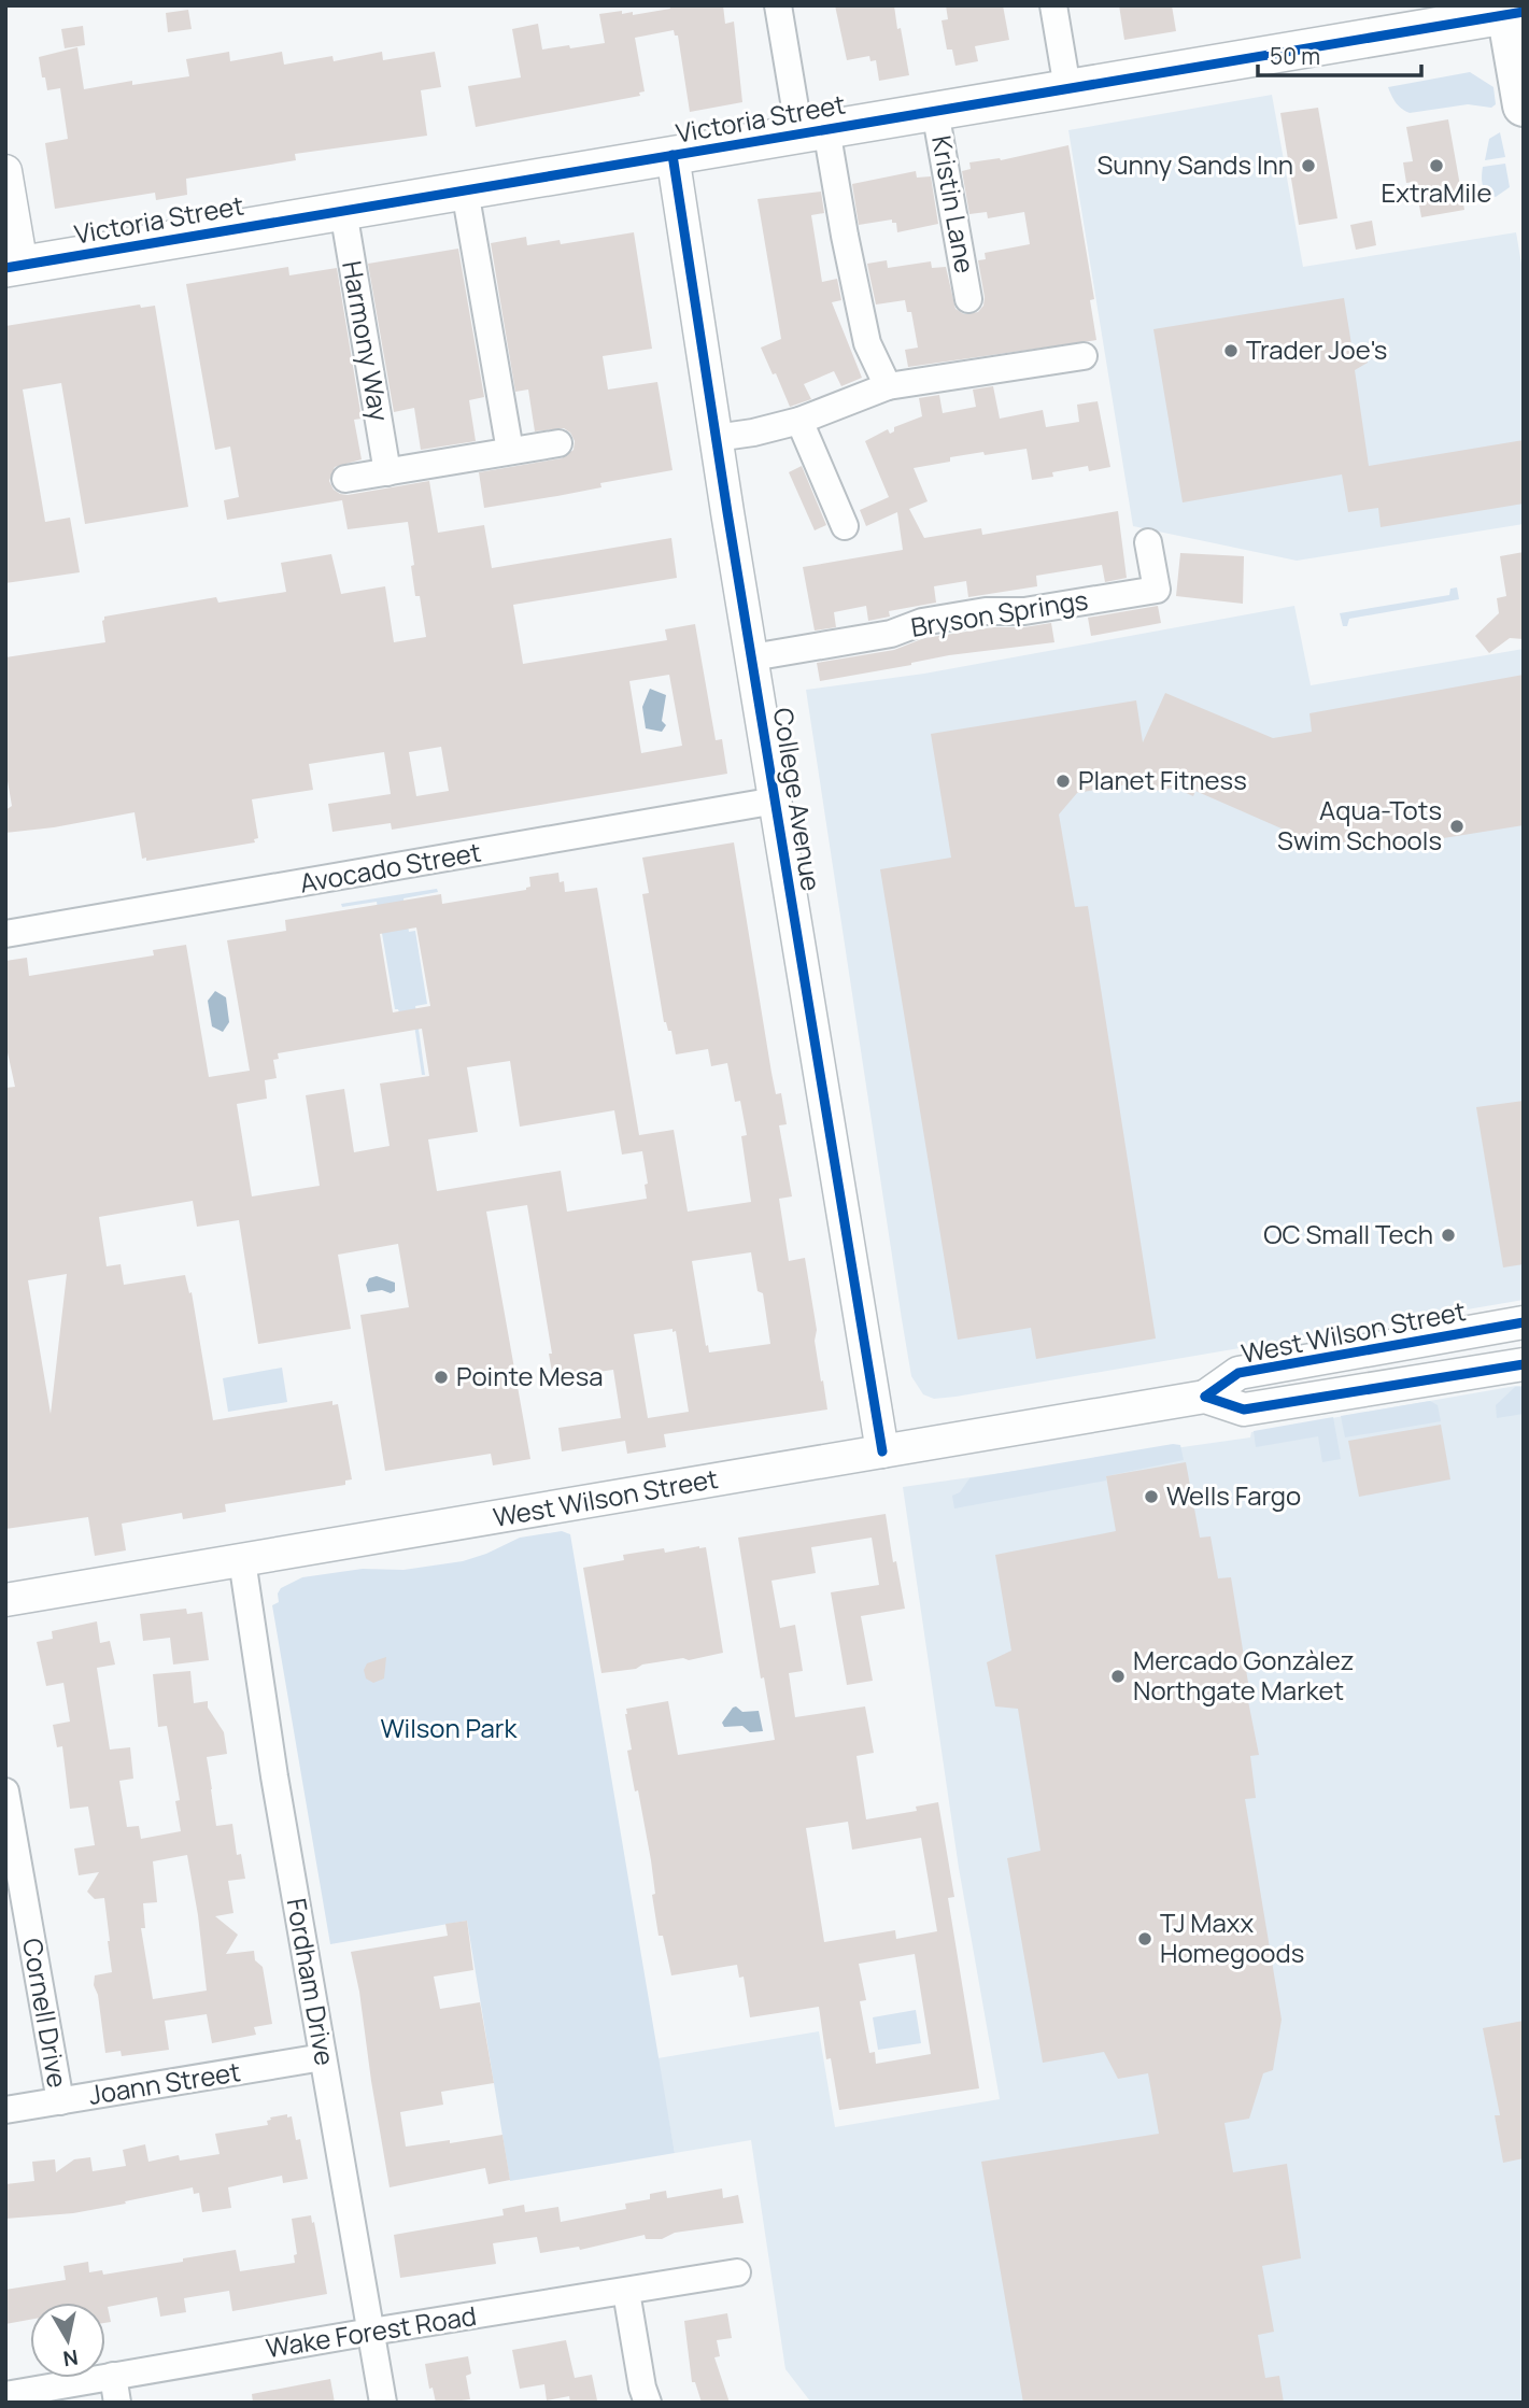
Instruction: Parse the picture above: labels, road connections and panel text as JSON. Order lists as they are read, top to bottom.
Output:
{
  "streets": {
    "main road": ["Victoria Street"],
    "street": [
      "Kristin Lane",
      "Harmony Way",
      "Bryson Springs",
      "College Avenue",
      "Avocado Street",
      "West Wilson Street",
      "Fordham Drive",
      "Cornell Drive",
      "Joann Street",
      "Wake Forest Road"
    ]
  },
  "crossings": [
    ["Victoria Street", "Kristin Lane"],
    ["Victoria Street", "Harmony Way"],
    ["Victoria Street", "College Avenue"],
    ["Bryson Springs", "College Avenue"],
    ["College Avenue", "Avocado Street"],
    ["College Avenue", "West Wilson Street"],
    ["West Wilson Street", "Fordham Drive"],
    ["Fordham Drive", "Joann Street"],
    ["Fordham Drive", "Wake Forest Road"],
    ["Cornell Drive", "Joann Street"]
  ],
  "parks": ["Wilson Park"],
  "places": [
    "Sunny Sands Inn",
    "ExtraMile",
    "Trader Joe's",
    "Planet Fitness",
    "Aqua-Tots Swim Schools",
    "OC Small Tech",
    "Pointe Mesa",
    "Wells Fargo",
    "Mercado Gonzàlez Northgate Market",
    "TJ Maxx Homegoods"
  ],
  "scale_bar": "50 m",
  "north": "bottom"
}
